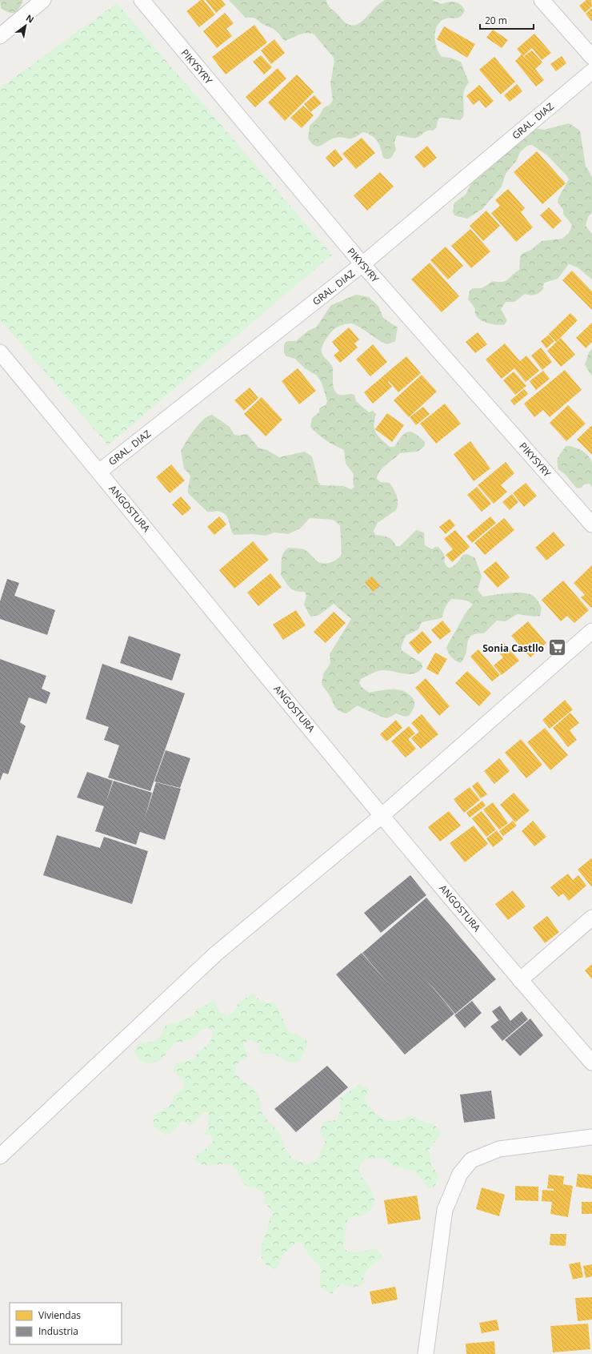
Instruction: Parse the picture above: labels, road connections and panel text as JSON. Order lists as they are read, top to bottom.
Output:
{
  "streets": {
    "street": ["PIKYSYRY", "GRAL. DIAZ", "ANGOSTURA"]
  },
  "crossings": [
    ["PIKYSYRY", "GRAL. DIAZ"],
    ["GRAL. DIAZ", "ANGOSTURA"]
  ],
  "places": {
    "supermarket": ["Sonia Castllo"]
  },
  "legend": ["Viviendas", "Industria"],
  "scale_bar": "20 m",
  "north": "top right"
}
